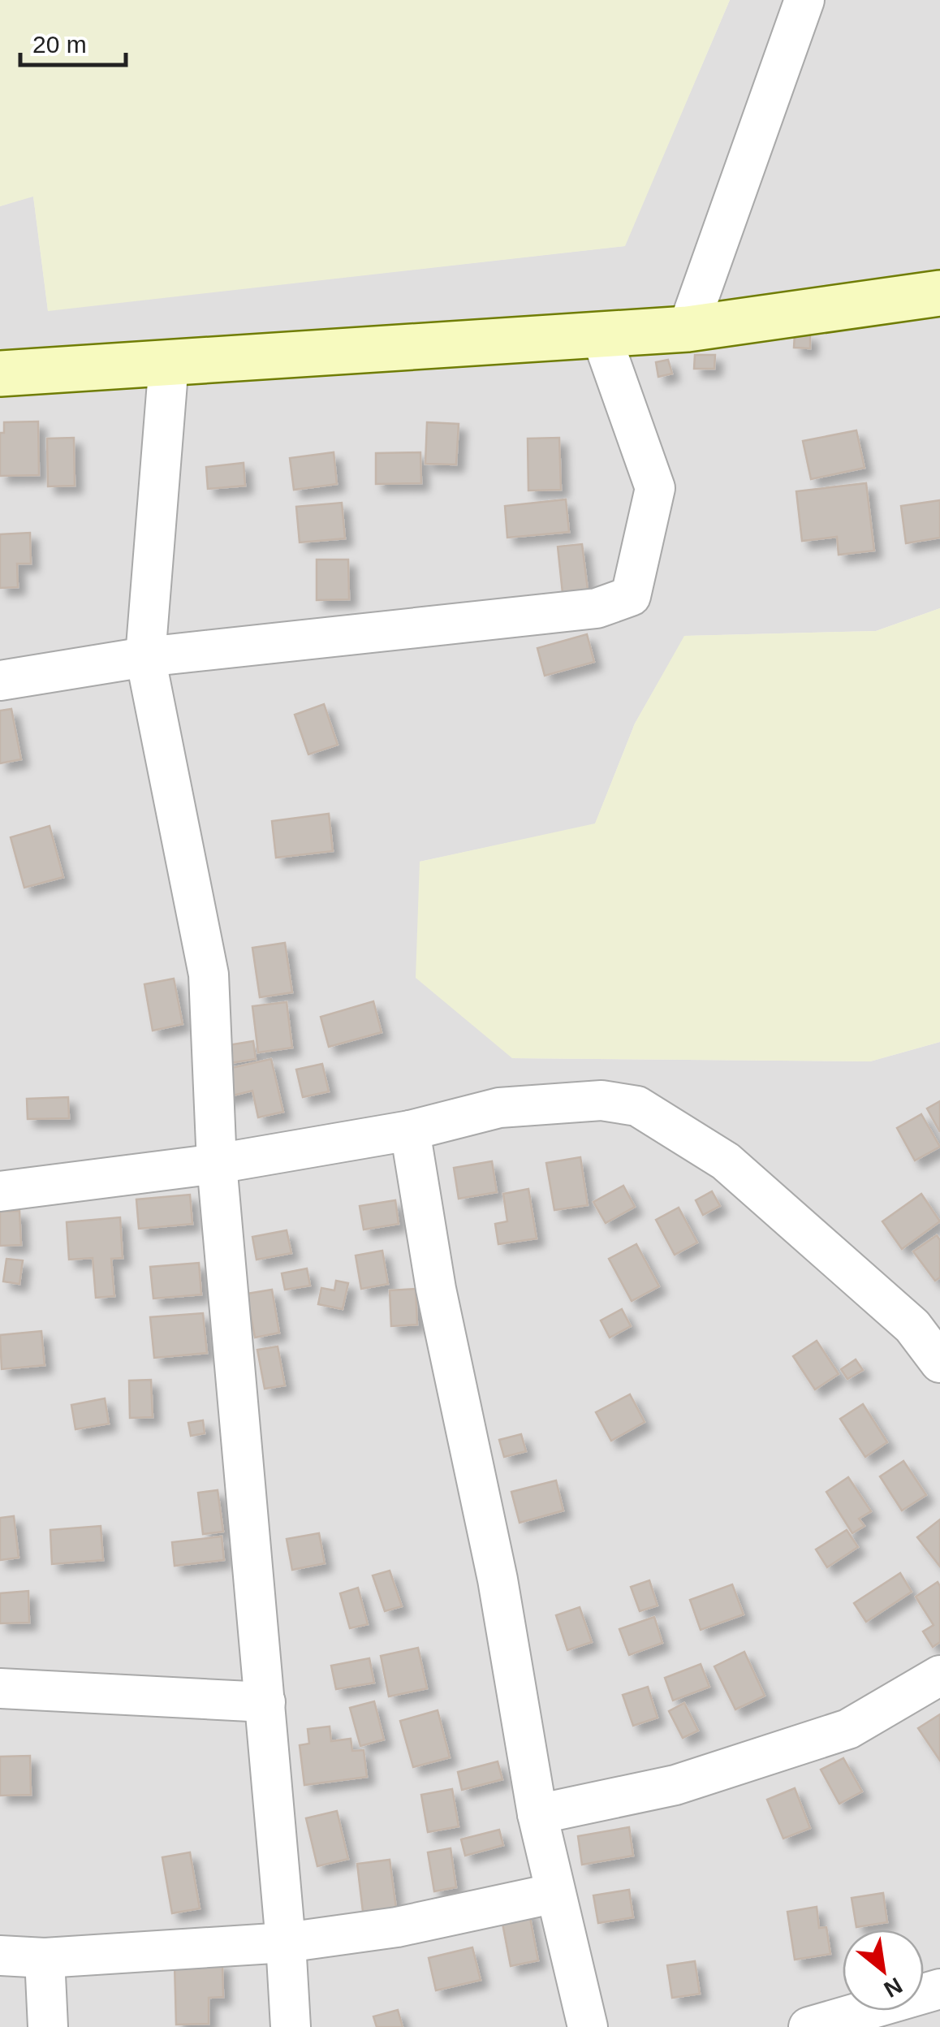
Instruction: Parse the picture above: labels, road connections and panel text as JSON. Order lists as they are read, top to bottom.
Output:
{
  "scale_bar": "20 m",
  "north": "bottom right"
}
